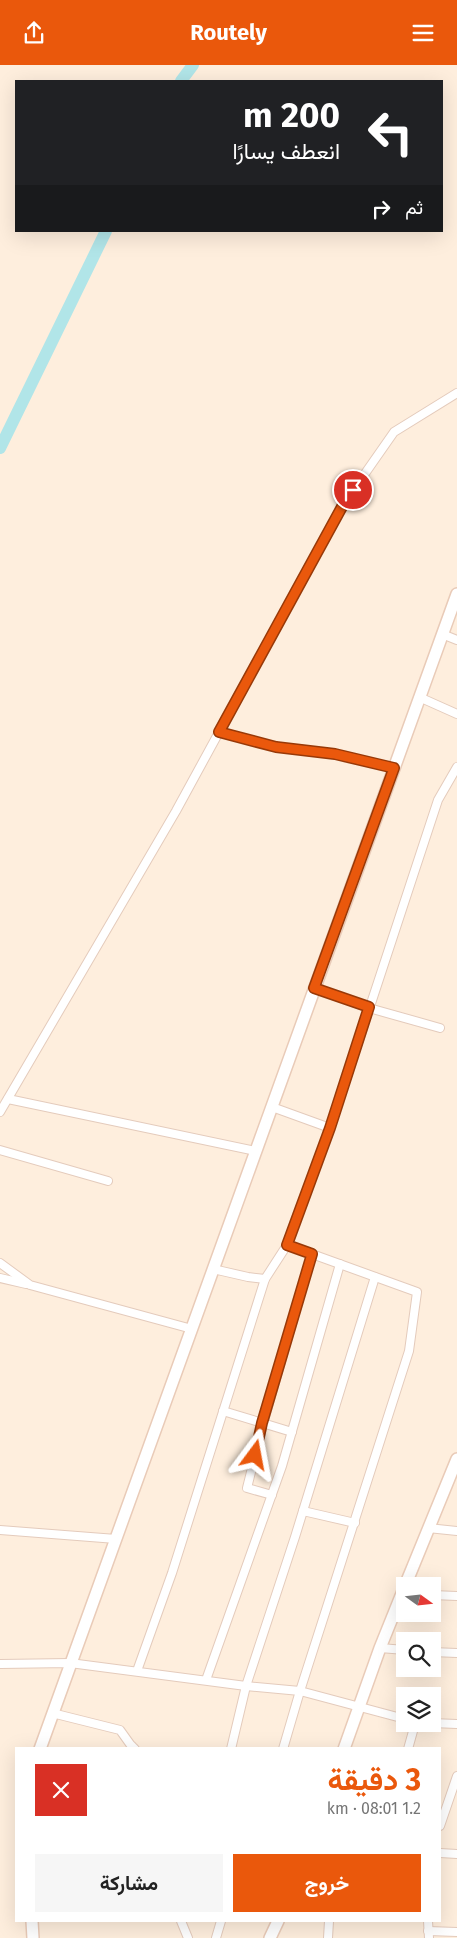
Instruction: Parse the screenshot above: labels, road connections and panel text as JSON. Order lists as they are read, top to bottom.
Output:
{
  "north": "right",
  "page": {
    "header": "Routely",
    "turn": ["200 m", "انعطف يسارًا"],
    "then": "ثم",
    "heading": ["3 دقيقة", "1.2 km · 08:01"],
    "buttons": ["خروج", "مشاركة"]
  }
}
